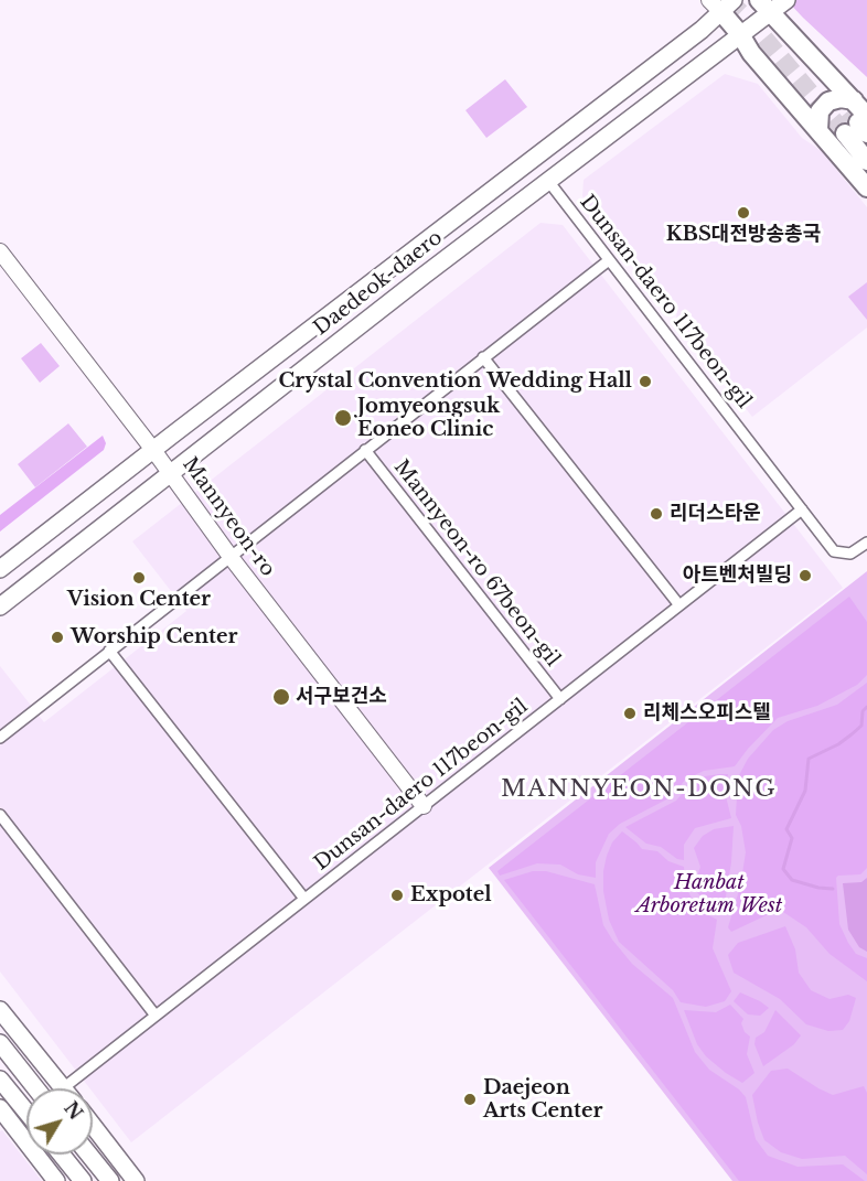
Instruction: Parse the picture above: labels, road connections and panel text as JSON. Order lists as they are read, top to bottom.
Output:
{
  "streets": {
    "main road": ["Daedeok-daero"],
    "street": ["Dunsan-daero 117beon-gil", "Mannyeon-ro", "Mannyeon-ro 67beon-gil"]
  },
  "crossings": [
    ["Daedeok-daero", "Dunsan-daero 117beon-gil"],
    ["Daedeok-daero", "Mannyeon-ro"],
    ["Dunsan-daero 117beon-gil", "Mannyeon-ro"],
    ["Dunsan-daero 117beon-gil", "Mannyeon-ro 67beon-gil"]
  ],
  "districts": ["MANNYEON-DONG"],
  "parks": ["Hanbat Arboretum West"],
  "places": [
    "KBS대전방송총국",
    "Crystal Convention Wedding Hall",
    "Jomyeongsuk Eoneo Clinic",
    "리더스타운",
    "아트벤처빌딩",
    "Vision Center",
    "Worship Center",
    "서구보건소",
    "리체스오피스텔",
    "Expotel",
    "Daejeon Arts Center"
  ],
  "north": "top right"
}
